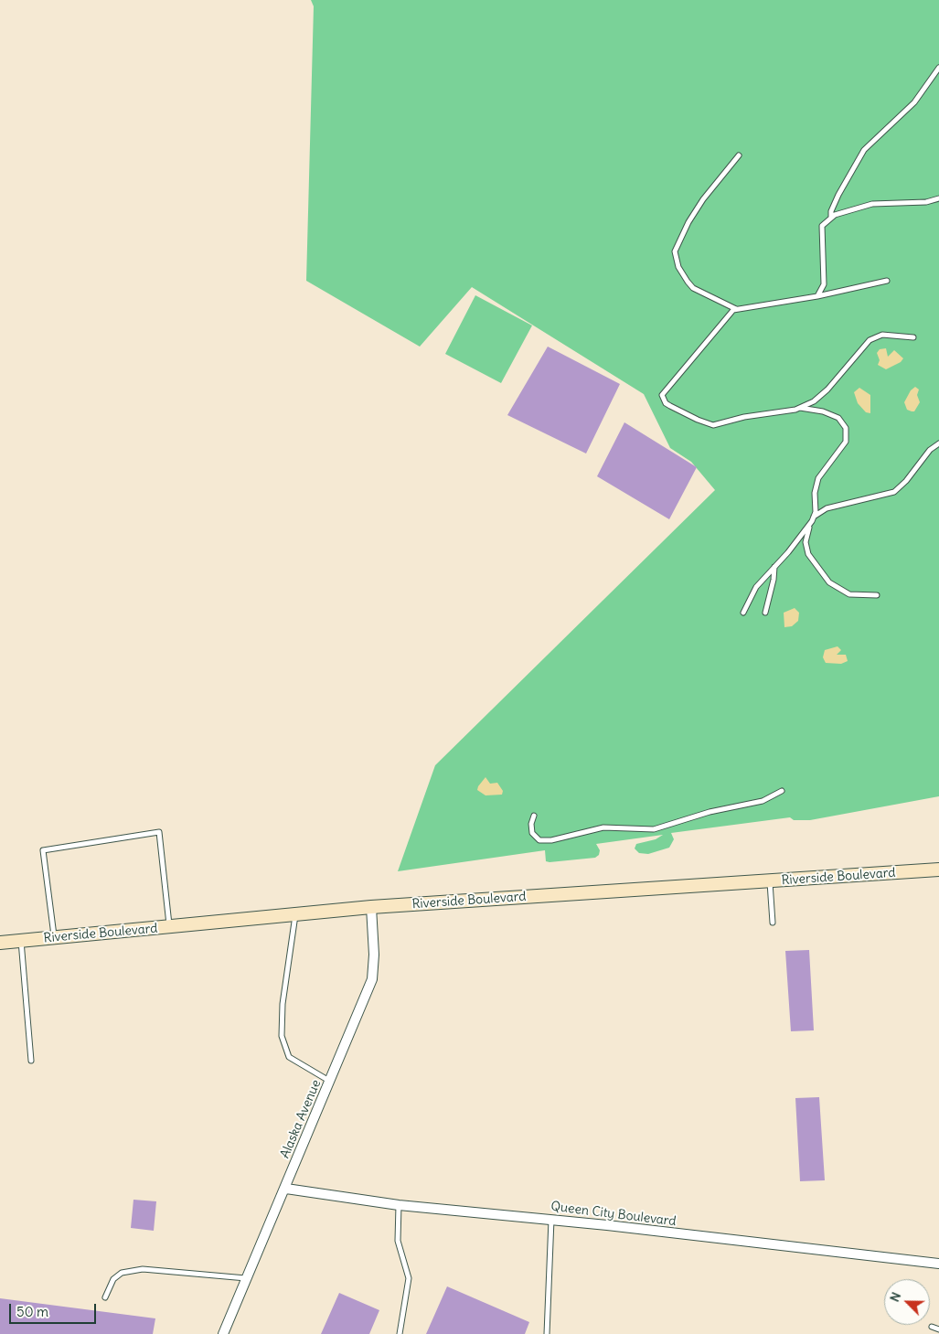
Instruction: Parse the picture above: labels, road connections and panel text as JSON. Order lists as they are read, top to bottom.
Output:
{
  "streets": {
    "main road": ["Riverside Boulevard"],
    "street": ["Alaska Avenue", "Queen City Boulevard"]
  },
  "crossings": [
    ["Riverside Boulevard", "Alaska Avenue"],
    ["Alaska Avenue", "Queen City Boulevard"]
  ],
  "scale_bar": "50 m",
  "north": "top left"
}
